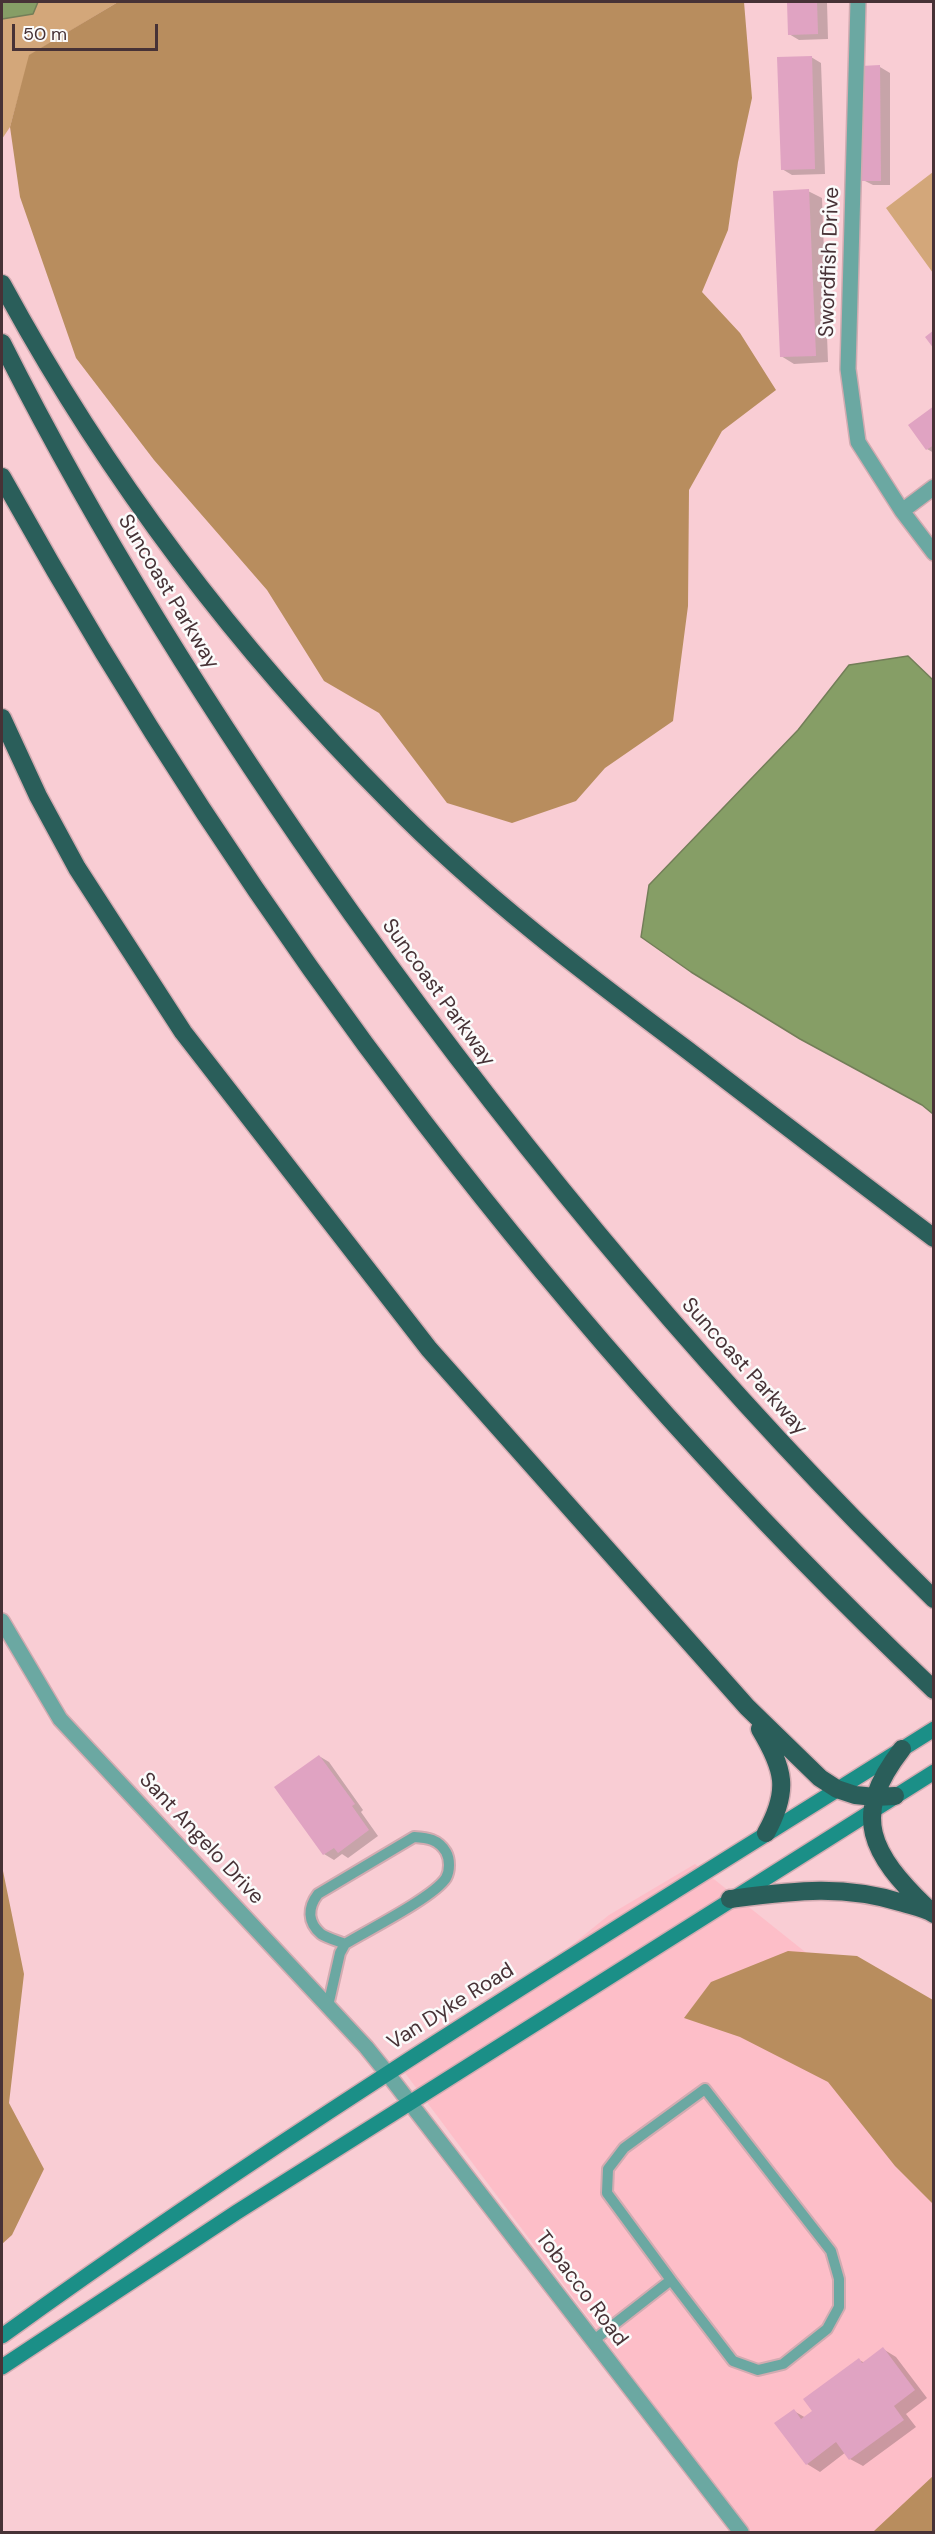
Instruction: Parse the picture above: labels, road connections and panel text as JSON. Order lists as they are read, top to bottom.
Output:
{
  "streets": {
    "highway": ["Suncoast Parkway"],
    "main road": ["Van Dyke Road"],
    "street": ["Swordfish Drive", "Sant Angelo Drive", "Tobacco Road"]
  },
  "crossings": [
    ["Sant Angelo Drive", "Van Dyke Road"],
    ["Sant Angelo Drive", "Tobacco Road"],
    ["Van Dyke Road", "Tobacco Road"]
  ],
  "scale_bar": "50 m"
}
